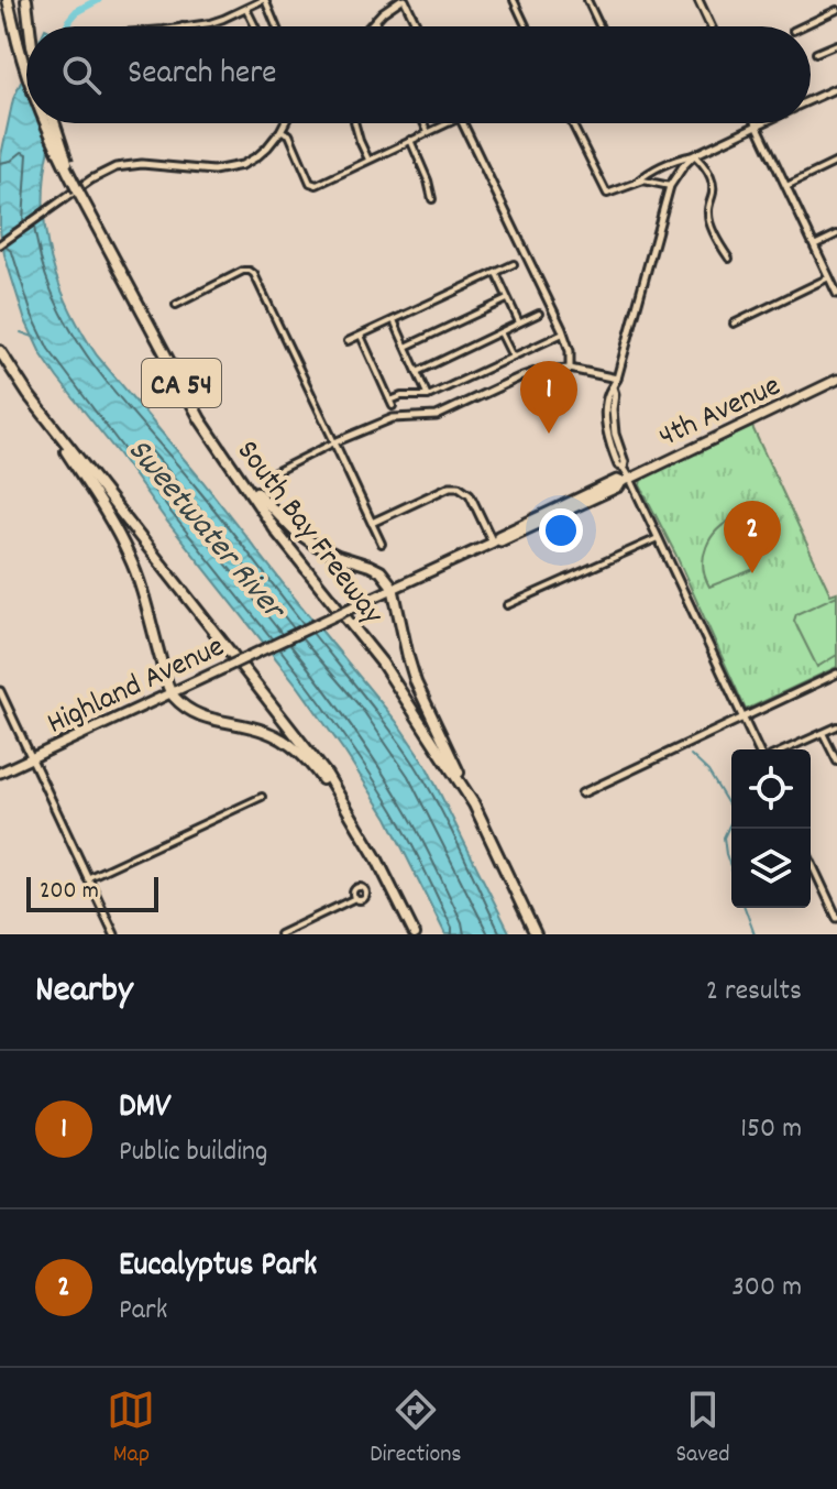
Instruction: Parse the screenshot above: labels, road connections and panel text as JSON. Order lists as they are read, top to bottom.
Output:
{
  "streets": {
    "highway": ["CA 54", "South Bay Freeway"],
    "main road": ["4th Avenue", "Highland Avenue"]
  },
  "crossings": [
    ["4th Avenue", "Highland Avenue"]
  ],
  "water": ["Sweetwater River"],
  "scale_bar": "200 m",
  "page": {
    "search": "Search here",
    "pins": ["1", "2"],
    "scale": "200 m",
    "heading": ["Nearby", "2 results"],
    "list": [
      {
        "mark": "1",
        "name": "DMV",
        "note": "Public building",
        "value": "150 m"
      },
      {
        "mark": "2",
        "name": "Eucalyptus Park",
        "note": "Park",
        "value": "300 m"
      }
    ],
    "nav": ["Map", "Directions", "Saved"]
  }
}
